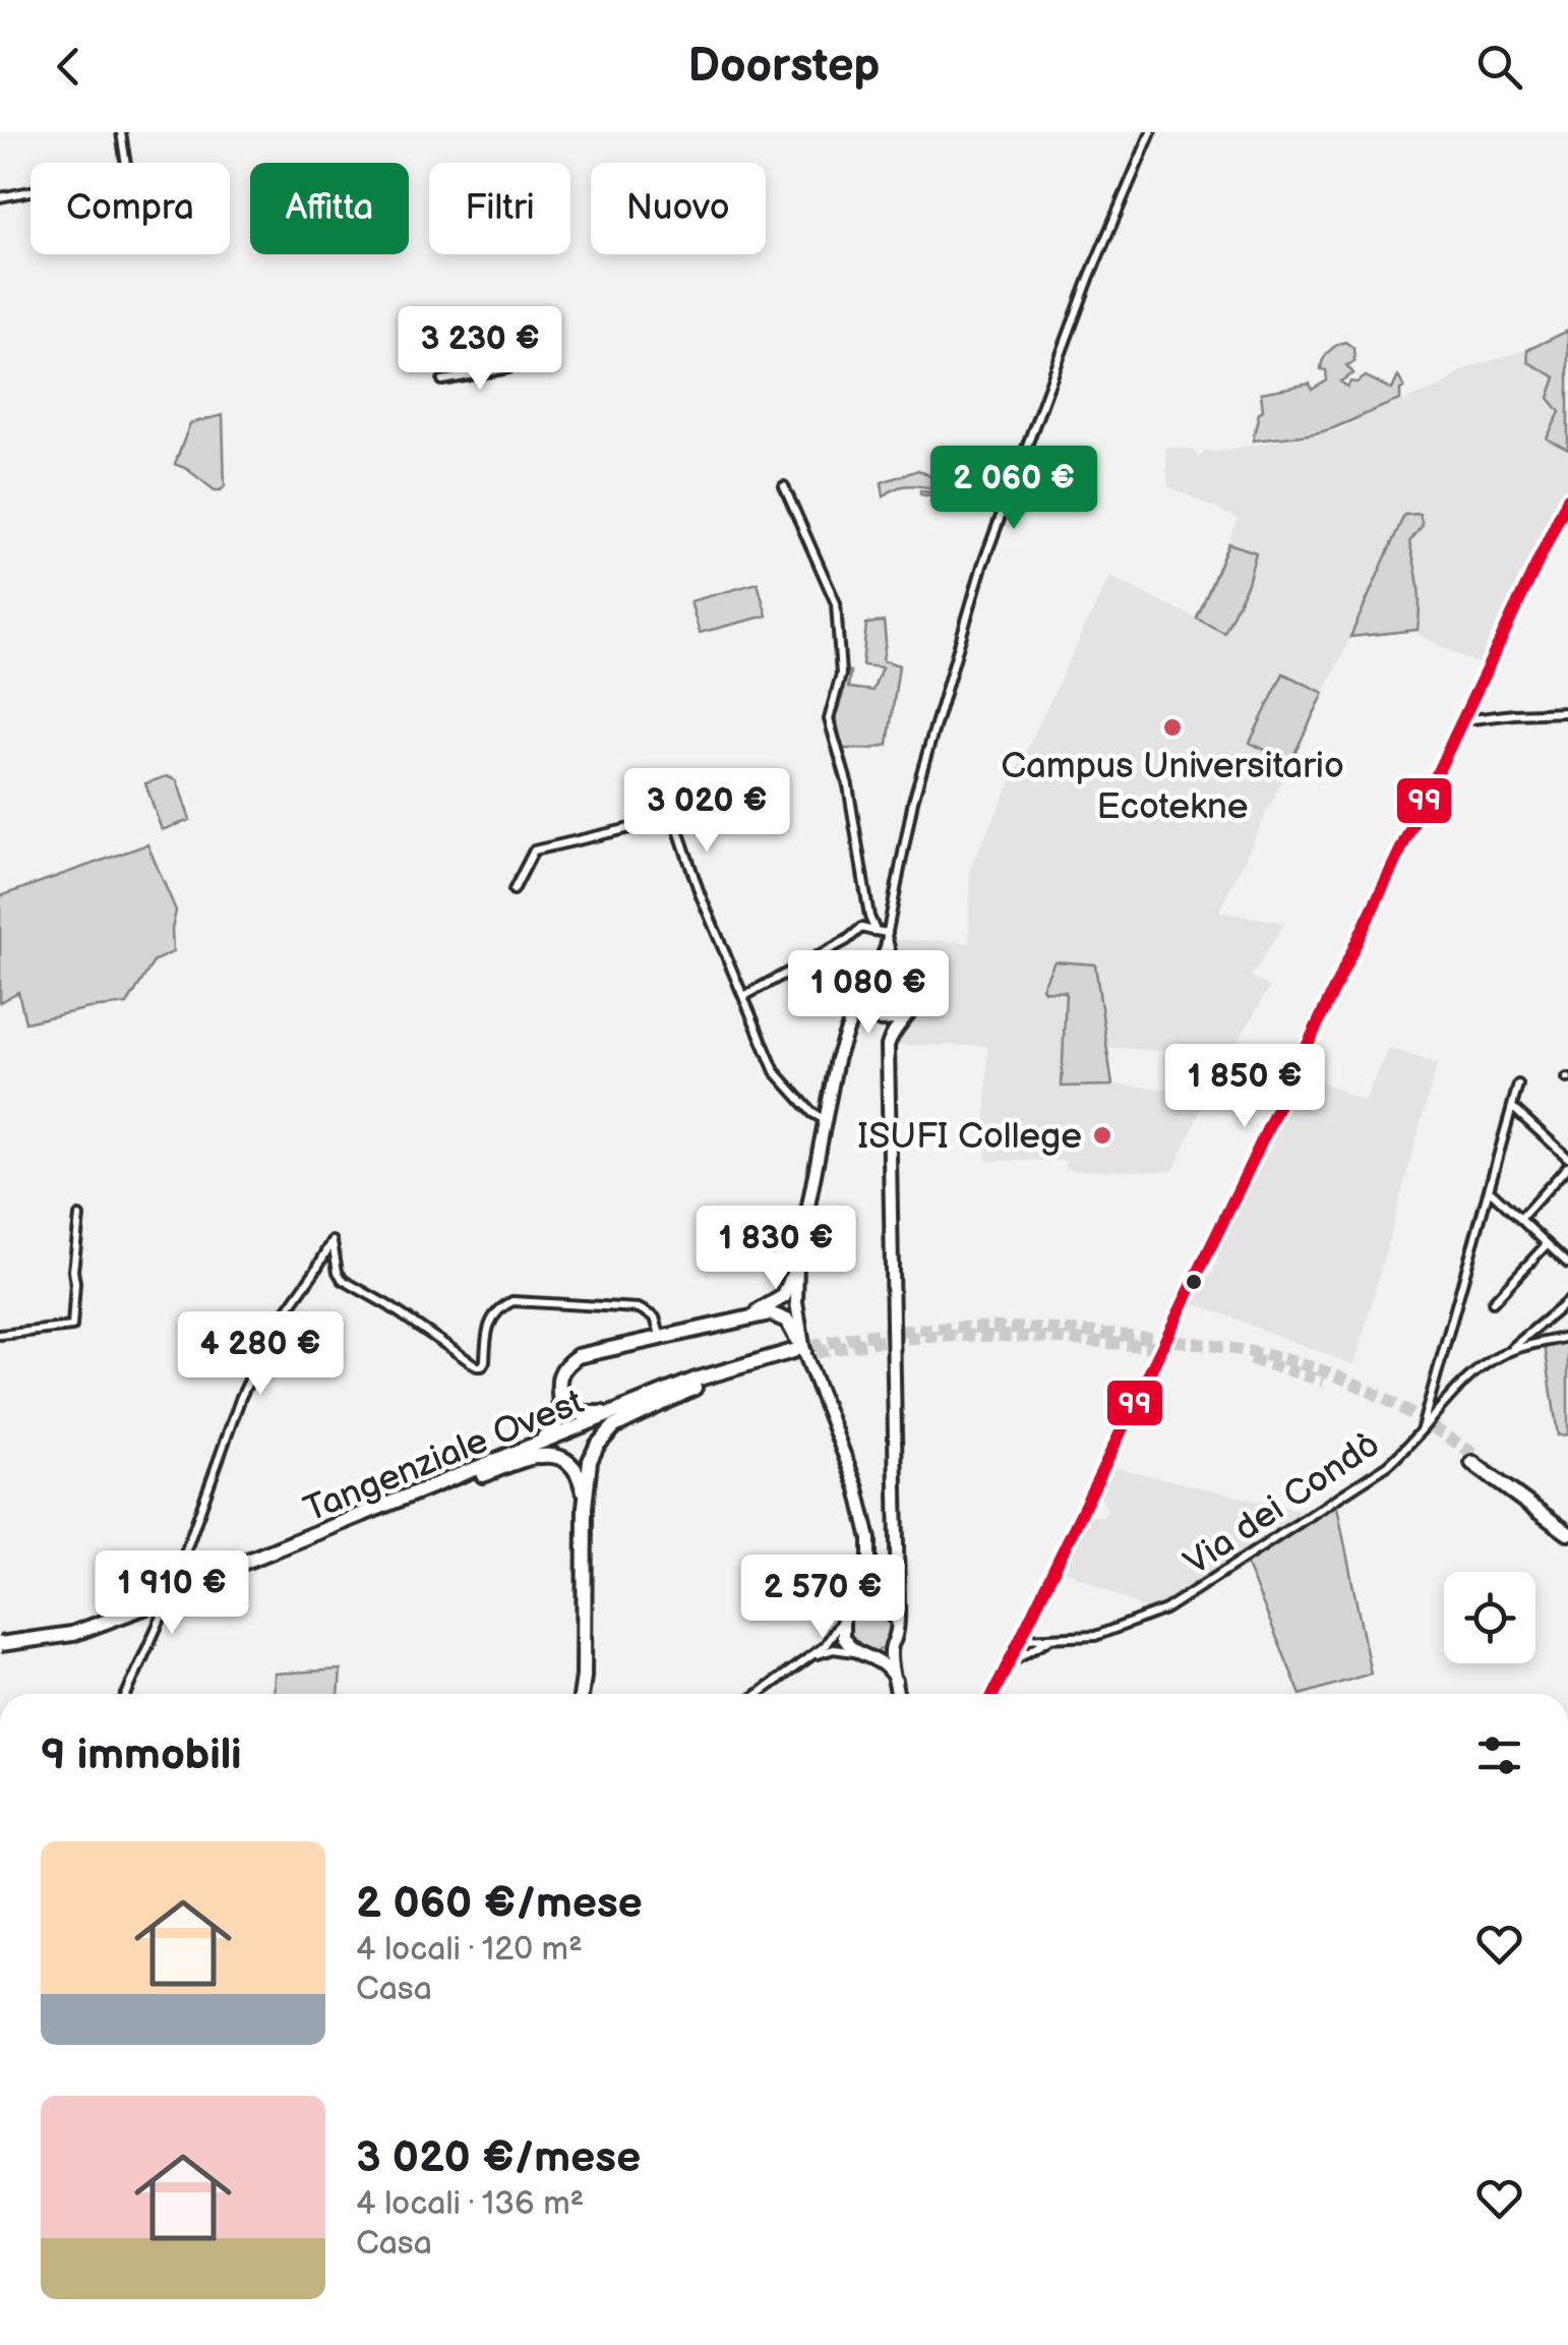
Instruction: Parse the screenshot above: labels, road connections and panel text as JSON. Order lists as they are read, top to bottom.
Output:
{
  "streets": {
    "highway": ["Tangenziale Ovest"],
    "street": ["Via dei Condò"]
  },
  "places": ["Campus Universitario Ecotekne", "ISUFI College"],
  "lines": ["transit line 99"],
  "page": {
    "header": "Doorstep",
    "chip": [
      "Compra",
      "Affitta",
      "Filtri",
      "Nuovo"
    ],
    "price": [
      "3 230 €",
      "2 060 €",
      "3 020 €",
      "1 080 €",
      "1 850 €",
      "1 830 €",
      "4 280 €",
      "1 910 €",
      "2 570 €"
    ],
    "heading": "9 immobili",
    "list": [
      {
        "name": "2 060 €/mese",
        "note": "4 locali · 120 m² · Casa"
      },
      {
        "name": "3 020 €/mese",
        "note": "4 locali · 136 m² · Casa"
      }
    ]
  }
}
